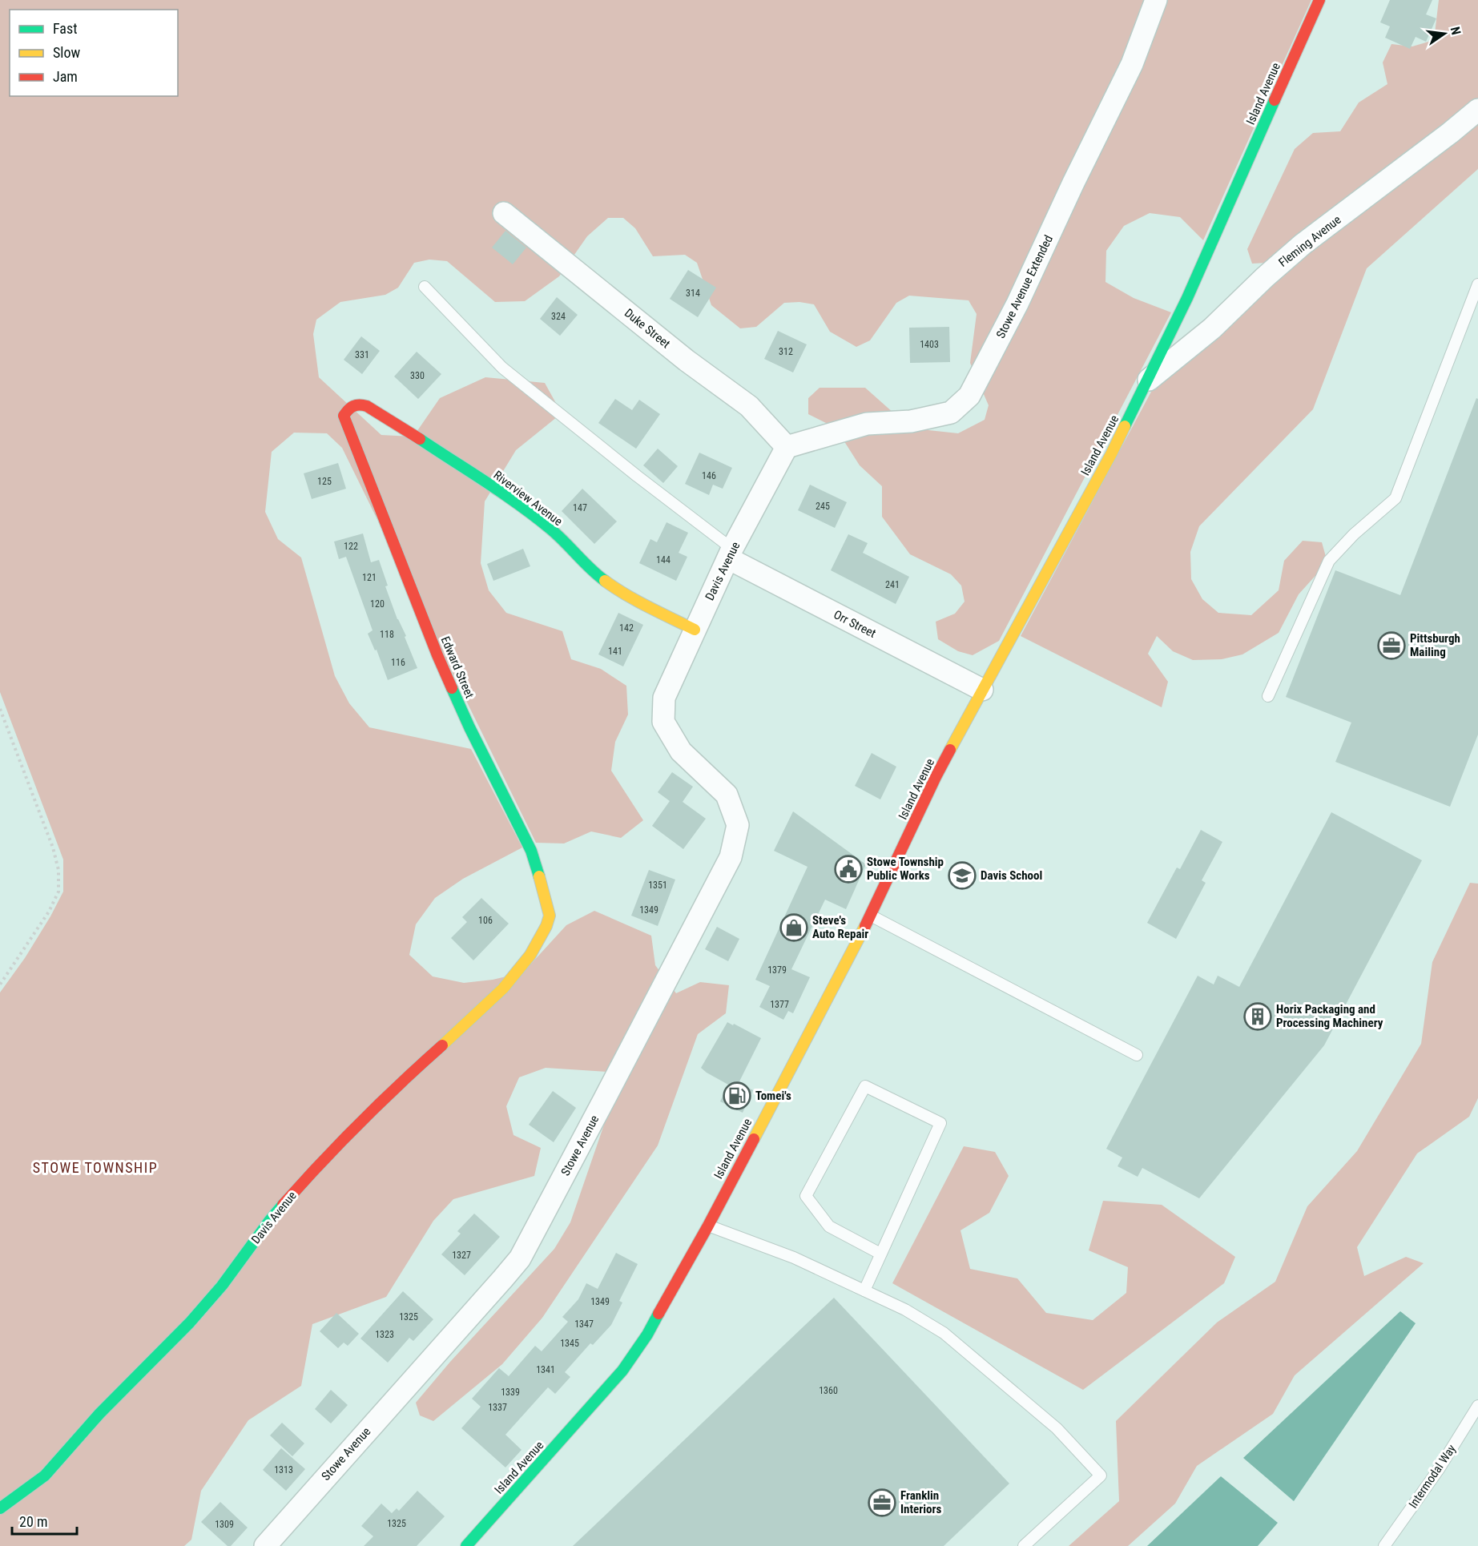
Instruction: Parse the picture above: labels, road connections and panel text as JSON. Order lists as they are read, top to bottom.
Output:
{
  "streets": {
    "street": [
      "Island Avenue",
      "Fleming Avenue",
      "Stowe Avenue Extended",
      "Duke Street",
      "Riverview Avenue",
      "Davis Avenue",
      "Orr Street",
      "Edward Street",
      "Stowe Avenue"
    ],
    "lane": ["Intermodal Way"]
  },
  "crossings": [
    ["Island Avenue", "Fleming Avenue"],
    ["Island Avenue", "Orr Street"],
    ["Stowe Avenue Extended", "Duke Street"],
    ["Stowe Avenue Extended", "Davis Avenue"],
    ["Duke Street", "Davis Avenue"],
    ["Riverview Avenue", "Davis Avenue"],
    ["Riverview Avenue", "Edward Street"],
    ["Davis Avenue", "Orr Street"],
    ["Davis Avenue", "Edward Street"],
    ["Davis Avenue", "Stowe Avenue"]
  ],
  "districts": ["STOWE TOWNSHIP"],
  "places": {
    "office": ["Pittsburgh Mailing", "Franklin Interiors"],
    "public building": ["Stowe Township Public Works"],
    "school or university": ["Davis School"],
    "shop": ["Steve's Auto Repair"],
    "building": ["Horix Packaging and Processing Machinery"],
    "fuel station": ["Tomei's"]
  },
  "house_numbers": [
    "314",
    "324",
    "1403",
    "312",
    "331",
    "330",
    "146",
    "125",
    "245",
    "147",
    "122",
    "144",
    "121",
    "241",
    "120",
    "142",
    "118",
    "141",
    "116",
    "1351",
    "1349",
    "106",
    "1379",
    "1377",
    "1327",
    "1349",
    "1325",
    "1347",
    "1323",
    "1345",
    "1341",
    "1360",
    "1339",
    "1337",
    "1313",
    "1325",
    "1309"
  ],
  "legend": ["Fast", "Slow", "Jam"],
  "scale_bar": "20 m",
  "north": "right"
}
